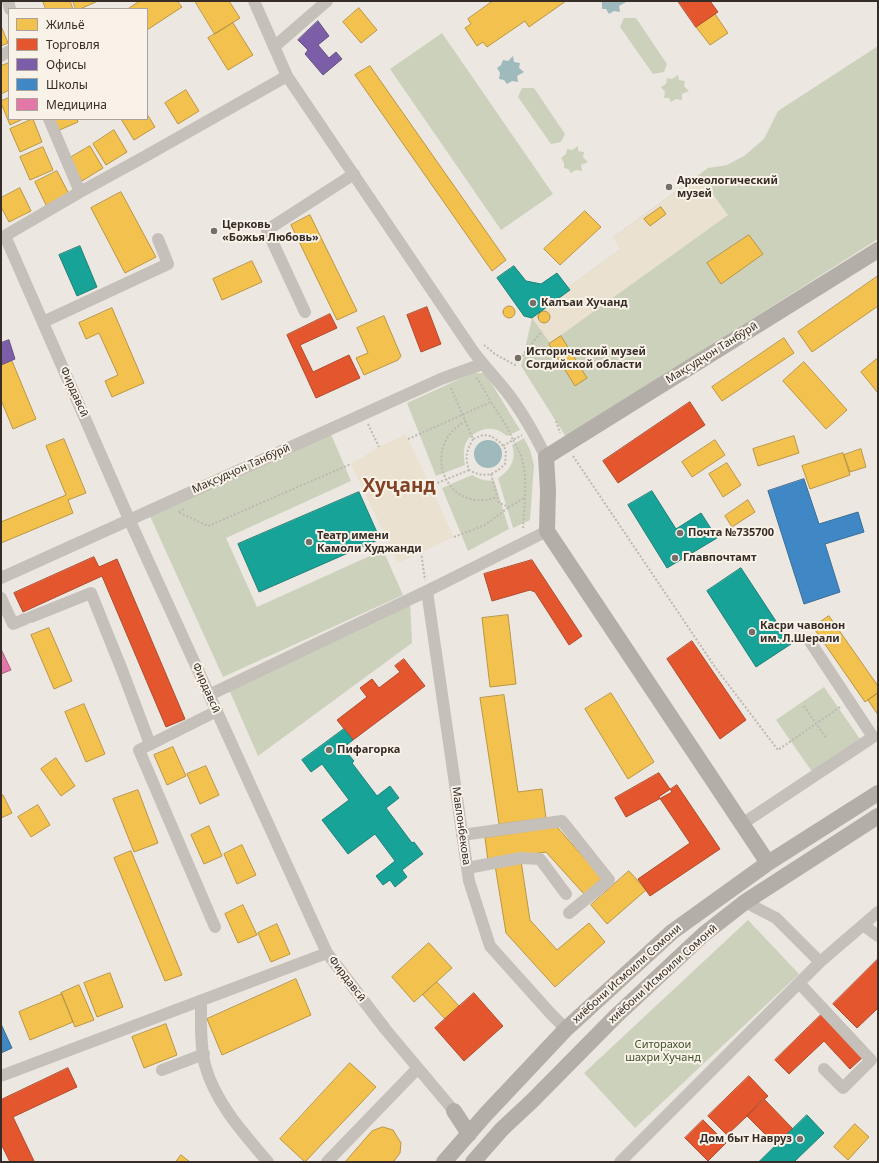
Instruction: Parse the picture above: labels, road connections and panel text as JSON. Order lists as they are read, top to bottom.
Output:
{
  "streets": {
    "main road": ["Мақсудҷон Танбӯрӣ", "хиёбони Исмоили Сомони", "хиёбони Исмоили Сомонӣ"],
    "street": ["Фирдавсӣ", "Мавлонбекова"]
  },
  "crossings": [
    ["Мақсудҷон Танбӯрӣ", "Фирдавсӣ"],
    ["Мавлонбекова", "хиёбони Исмоили Сомони"]
  ],
  "districts": ["Хуҷанд"],
  "parks": ["Ситорахои шахри Хучанд"],
  "places": [
    "Археологический музей",
    "Церковь «Божья Любовь»",
    "Калъаи Хучанд",
    "Исторический музей Согдийской области",
    "Почта №735700",
    "Театр имени Камоли Худжанди",
    "Главпочтамт",
    "Касри чавонон им. Л.Шерали",
    "Пифагорка",
    "Дом быт Навруз"
  ],
  "legend": [
    "Жильё",
    "Торговля",
    "Офисы",
    "Школы",
    "Медицина"
  ]
}
